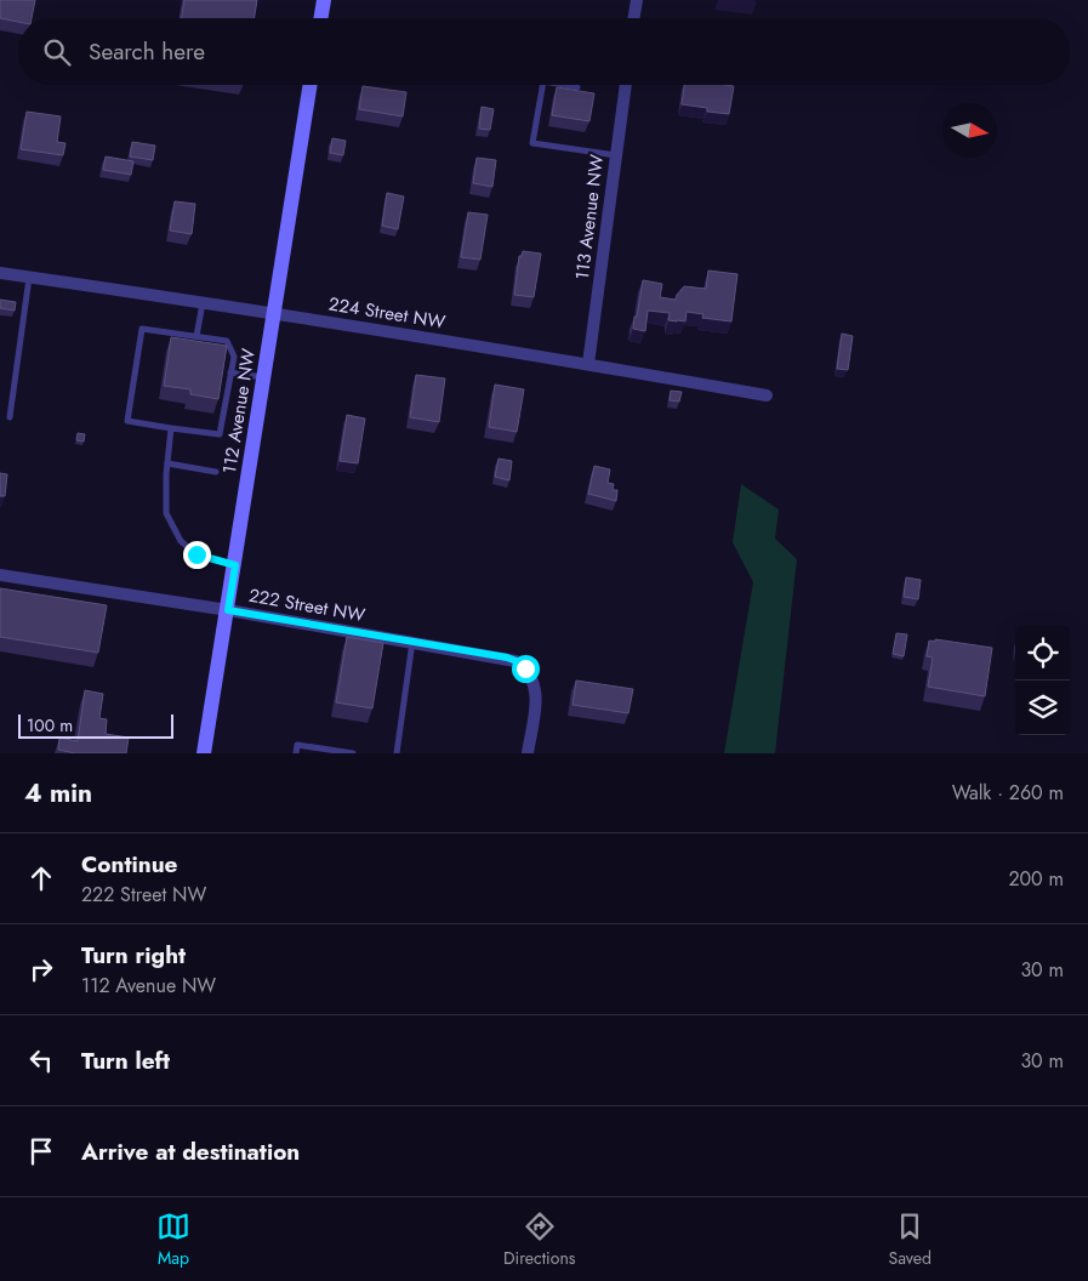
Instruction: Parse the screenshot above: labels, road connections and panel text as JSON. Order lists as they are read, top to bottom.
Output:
{
  "streets": {
    "street": [
      "113 Avenue NW",
      "224 Street NW",
      "112 Avenue NW",
      "222 Street NW"
    ]
  },
  "crossings": [
    ["113 Avenue NW", "224 Street NW"],
    ["224 Street NW", "112 Avenue NW"],
    ["112 Avenue NW", "222 Street NW"]
  ],
  "scale_bar": "100 m",
  "north": "right",
  "page": {
    "search": "Search here",
    "scale": "100 m",
    "heading": ["4 min", "Walk · 260 m"],
    "list": [
      ["Continue", "222 Street NW", "200 m"],
      ["Turn right", "112 Avenue NW", "30 m"],
      ["Turn left", "30 m"],
      "Arrive at destination"
    ],
    "nav": ["Map", "Directions", "Saved"]
  }
}
